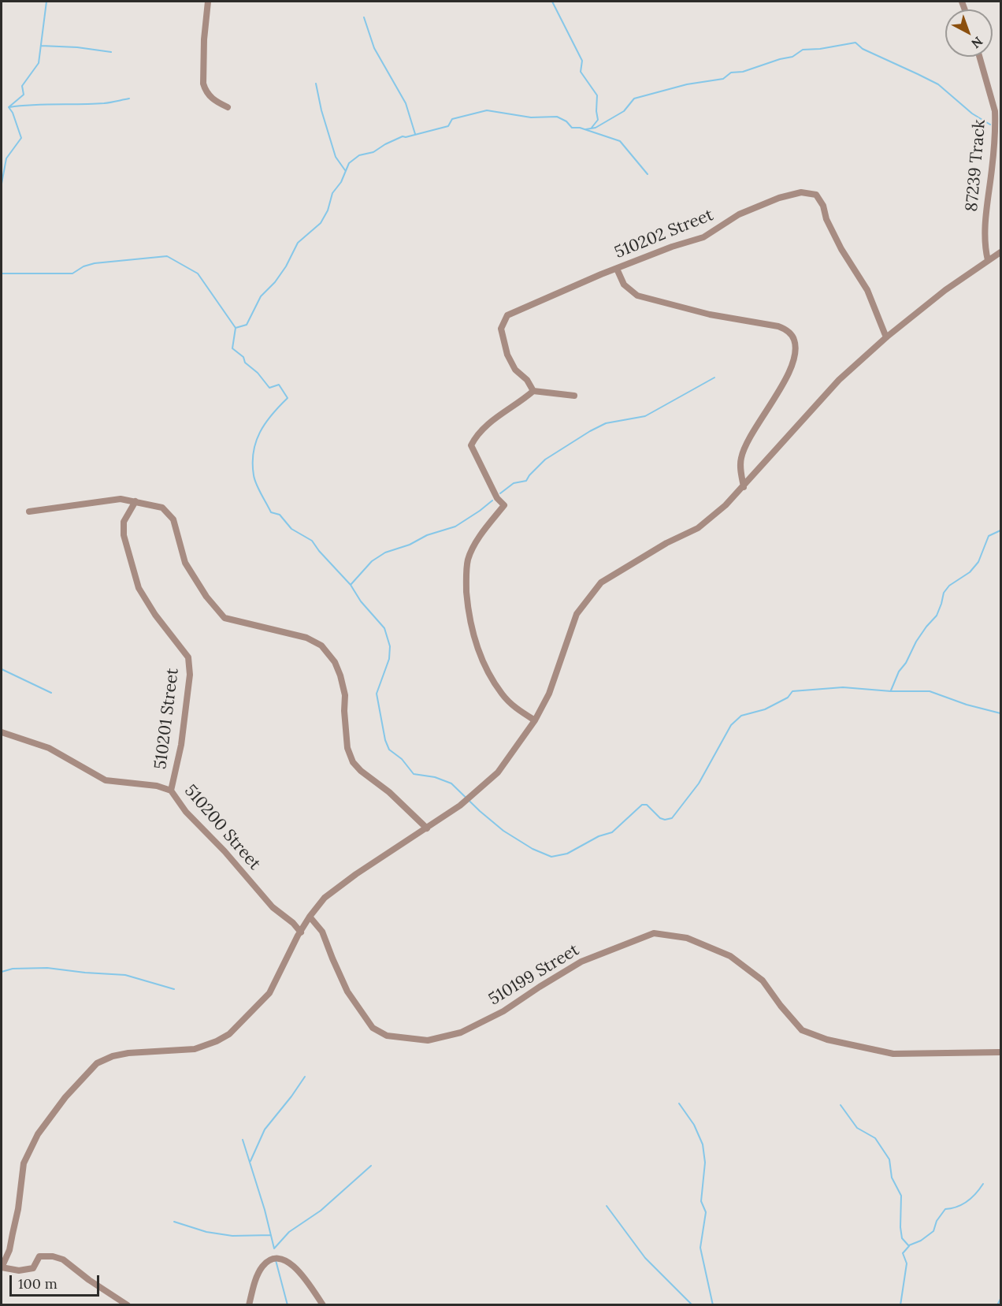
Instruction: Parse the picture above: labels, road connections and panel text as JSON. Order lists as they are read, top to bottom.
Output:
{
  "streets": {
    "street": [
      "87239 Track",
      "510202 Street",
      "510201 Street",
      "510200 Street",
      "510199 Street"
    ]
  },
  "crossings": [
    ["510201 Street", "510200 Street"]
  ],
  "scale_bar": "100 m",
  "north": "bottom right"
}
